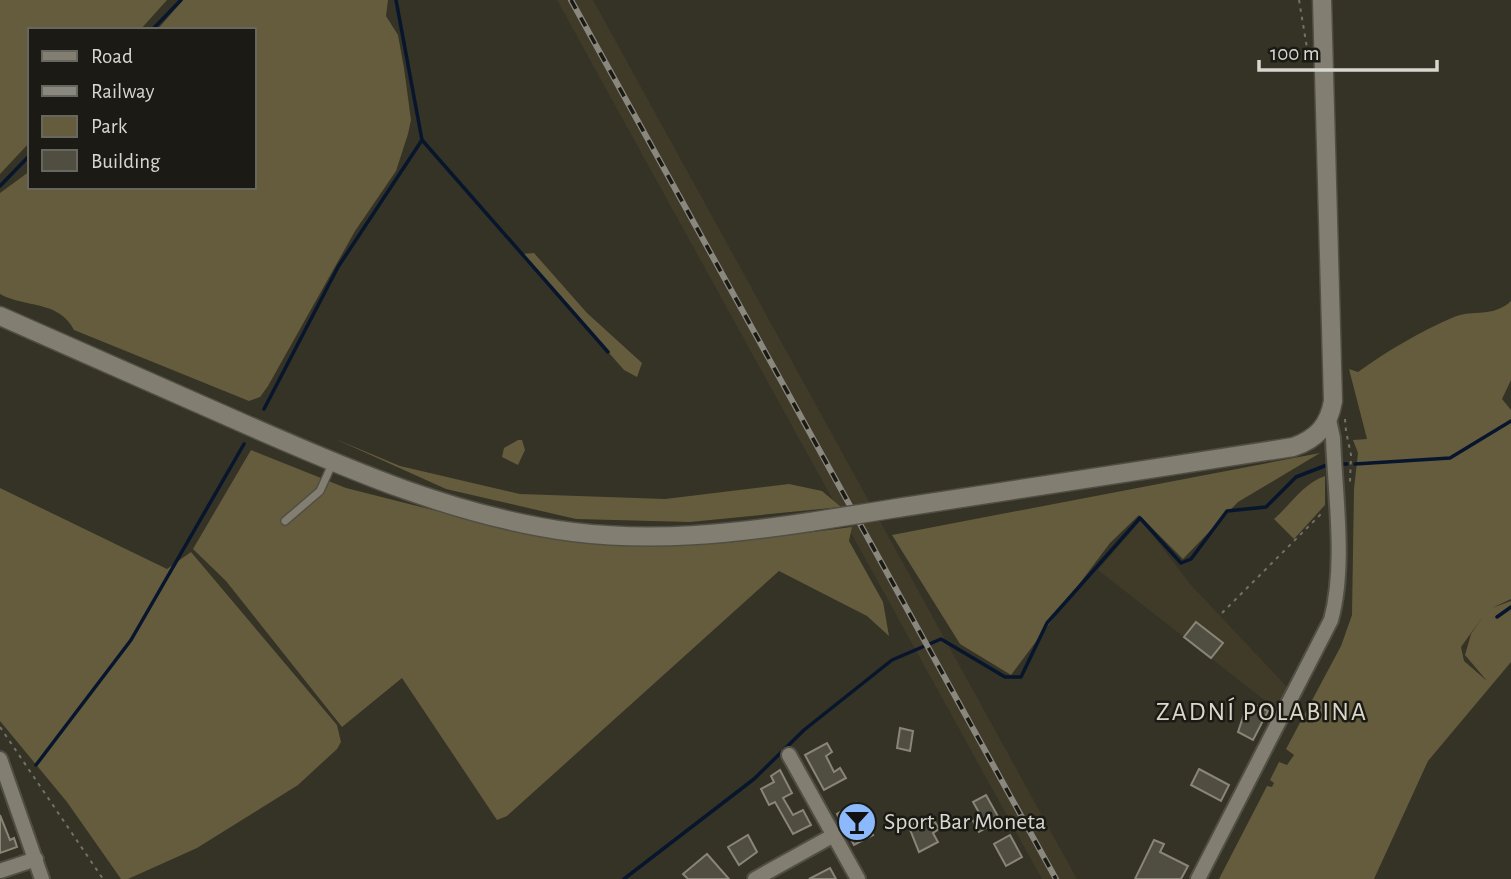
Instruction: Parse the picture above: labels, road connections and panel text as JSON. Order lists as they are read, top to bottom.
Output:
{
  "districts": ["ZADNÍ POLABINA"],
  "places": {
    "bar": ["Sport Bar Moneta"]
  },
  "legend": [
    "Road",
    "Railway",
    "Park",
    "Building"
  ],
  "scale_bar": "100 m"
}
